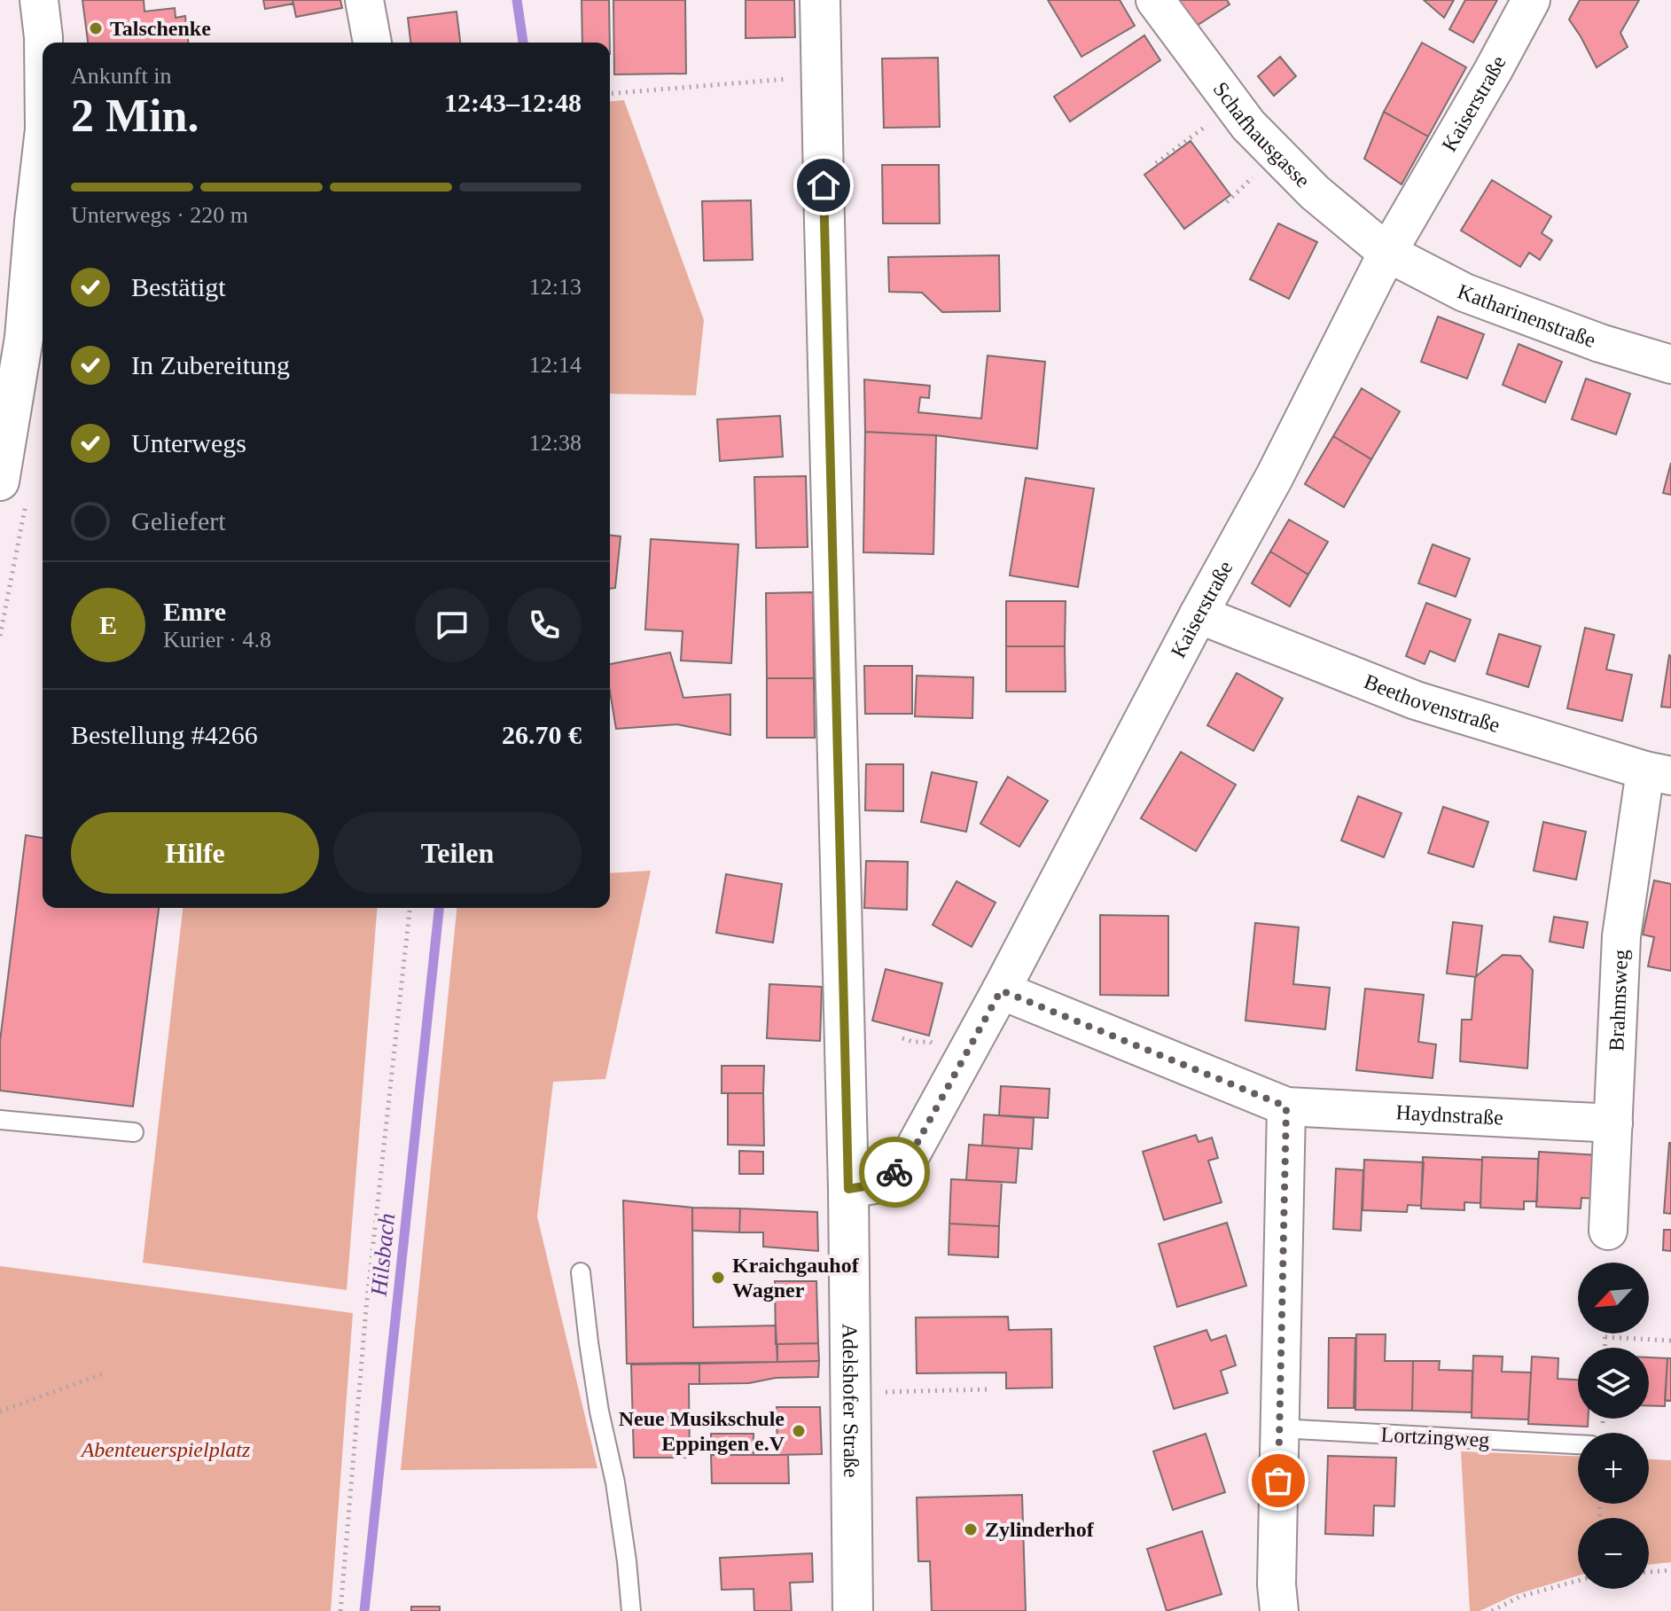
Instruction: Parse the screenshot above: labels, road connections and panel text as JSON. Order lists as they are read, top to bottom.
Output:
{
  "streets": {
    "street": [
      "Kaiserstraße",
      "Schafhausgasse",
      "Katharinenstraße",
      "Beethovenstraße",
      "Brahmsweg",
      "Haydnstraße",
      "Adelshofer Straße"
    ],
    "lane": ["Lortzingweg"]
  },
  "crossings": [
    ["Kaiserstraße", "Schafhausgasse"],
    ["Kaiserstraße", "Katharinenstraße"],
    ["Kaiserstraße", "Beethovenstraße"],
    ["Kaiserstraße", "Haydnstraße"],
    ["Kaiserstraße", "Adelshofer Straße"],
    ["Schafhausgasse", "Katharinenstraße"],
    ["Beethovenstraße", "Brahmsweg"],
    ["Brahmsweg", "Haydnstraße"]
  ],
  "water": ["Hilsbach"],
  "parks": ["Abenteuerspielplatz"],
  "places": [
    "Talschenke",
    "Kraichgauhof Wagner",
    "Neue Musikschule Eppingen e.V",
    "Zylinderhof"
  ],
  "north": "bottom left",
  "page": {
    "heading": ["2 Min.", "Ankunft in", "12:43–12:48"],
    "panel": [
      "Emre",
      "Kurier · 4.8",
      "Bestellung #4266",
      "26.70 €"
    ],
    "bar": "Unterwegs · 220 m",
    "list": [
      ["Bestätigt", "12:13"],
      ["In Zubereitung", "12:14"],
      ["Unterwegs", "12:38"],
      "Geliefert"
    ],
    "round": "E",
    "buttons": ["Hilfe", "Teilen"],
    "map_buttons": ["+", "−"]
  }
}
